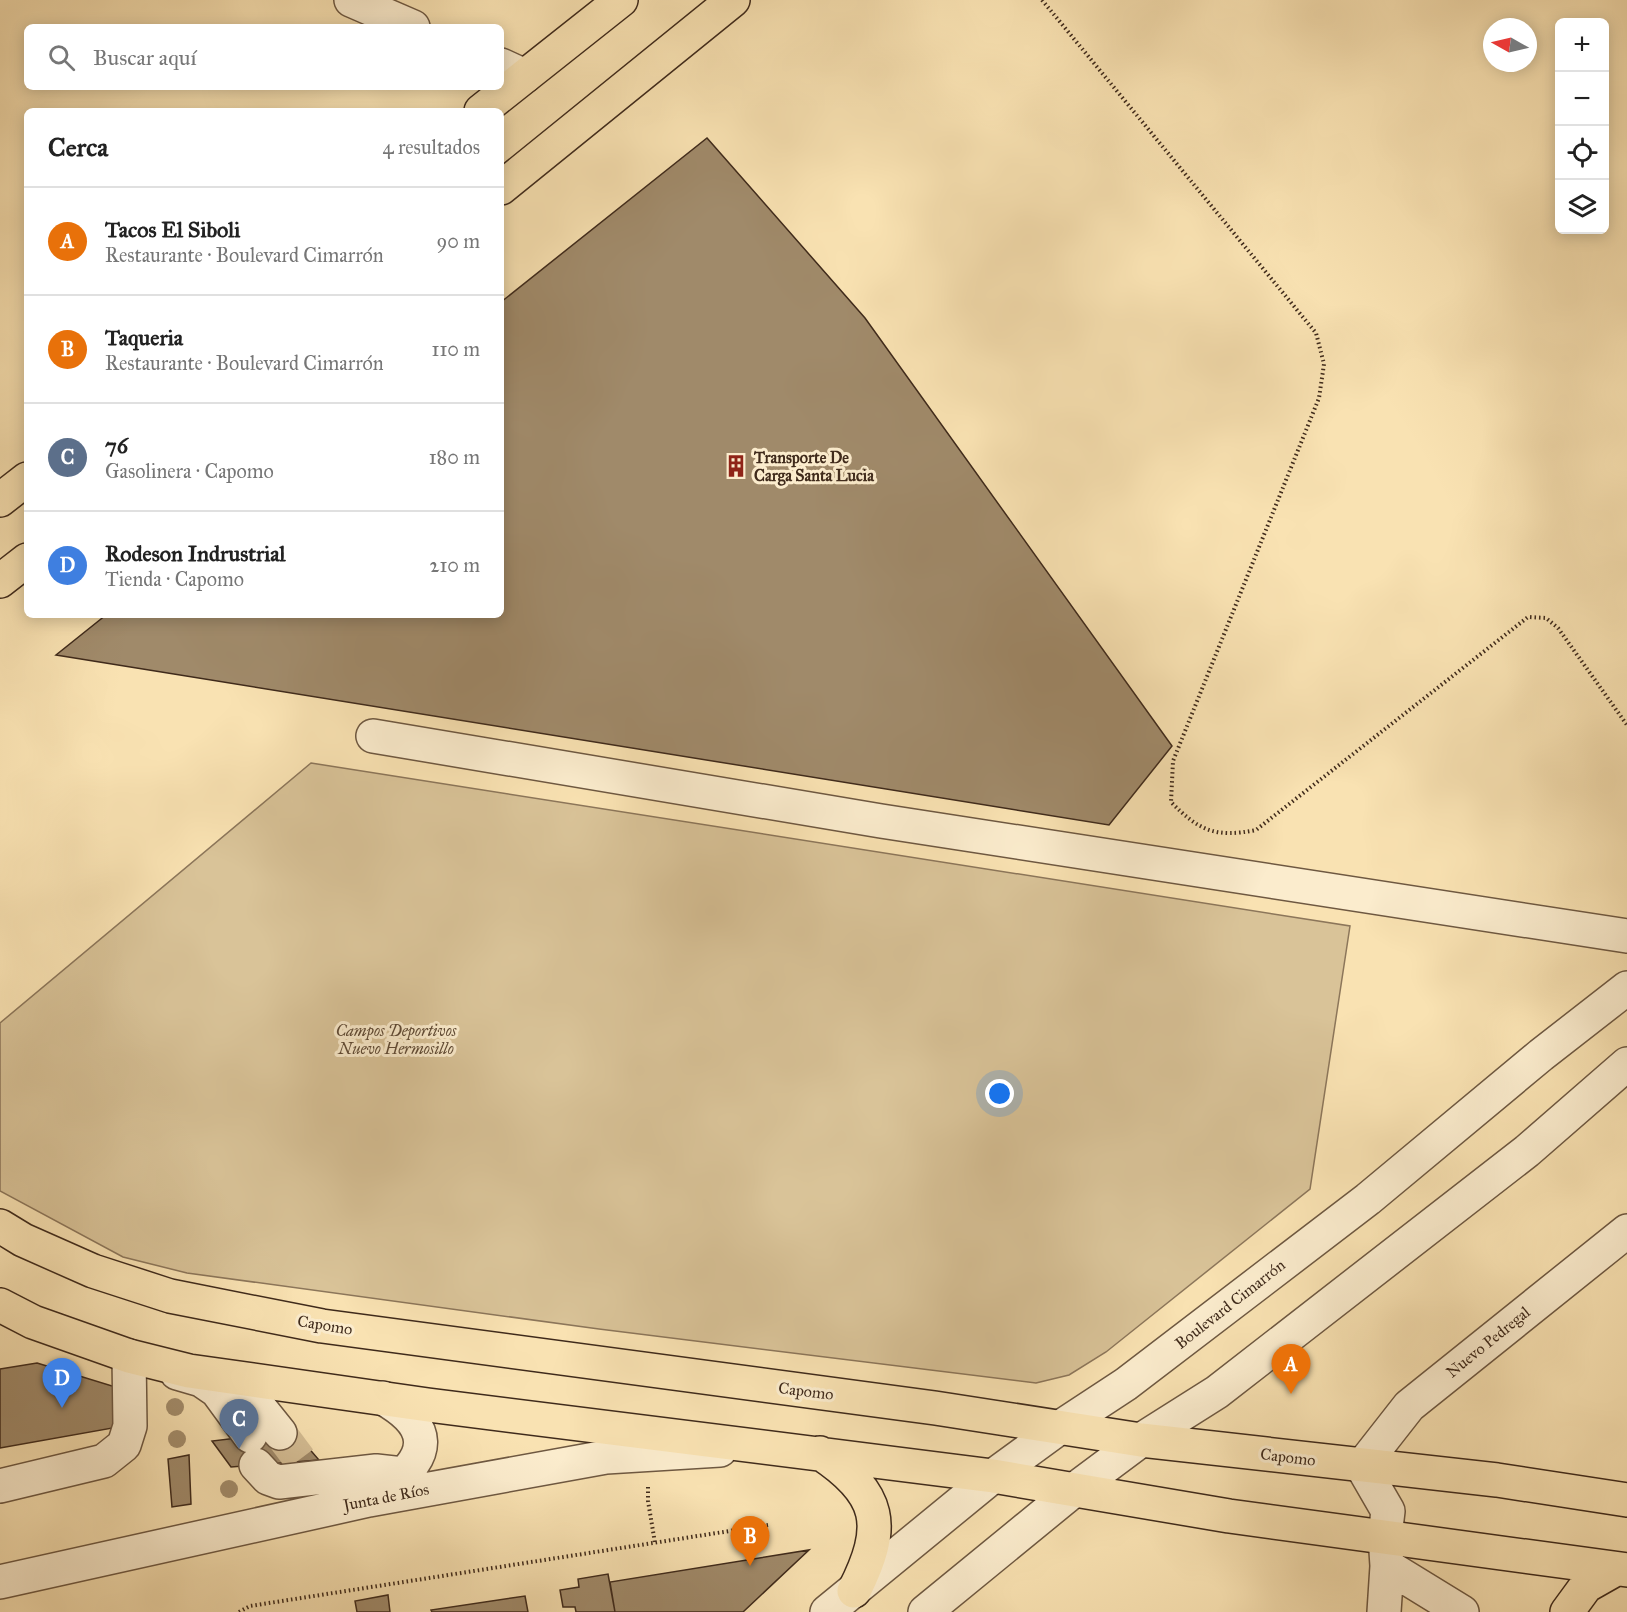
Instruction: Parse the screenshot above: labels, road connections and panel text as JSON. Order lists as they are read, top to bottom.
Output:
{
  "streets": {
    "main road": ["Capomo"],
    "street": ["Boulevard Cimarrón", "Nuevo Pedregal", "Junta de Ríos"]
  },
  "crossings": [
    ["Boulevard Cimarrón", "Capomo"],
    ["Capomo", "Nuevo Pedregal"]
  ],
  "parks": ["Campos Deportivos Nuevo Hermosillo"],
  "places": {
    "building": ["Transporte De Carga Santa Lucia"]
  },
  "north": "left",
  "page": {
    "map_buttons": ["+", "−"],
    "search": "Buscar aquí",
    "heading": ["Cerca", "4 resultados"],
    "list": [
      {
        "mark": "A",
        "name": "Tacos El Siboli",
        "note": "Restaurante · Boulevard Cimarrón",
        "value": "90 m"
      },
      {
        "mark": "B",
        "name": "Taqueria",
        "note": "Restaurante · Boulevard Cimarrón",
        "value": "110 m"
      },
      {
        "mark": "C",
        "name": "76",
        "note": "Gasolinera · Capomo",
        "value": "180 m"
      },
      {
        "mark": "D",
        "name": "Rodeson Indrustrial",
        "note": "Tienda · Capomo",
        "value": "210 m"
      }
    ],
    "pins": [
      "A",
      "D",
      "C",
      "B"
    ]
  }
}
